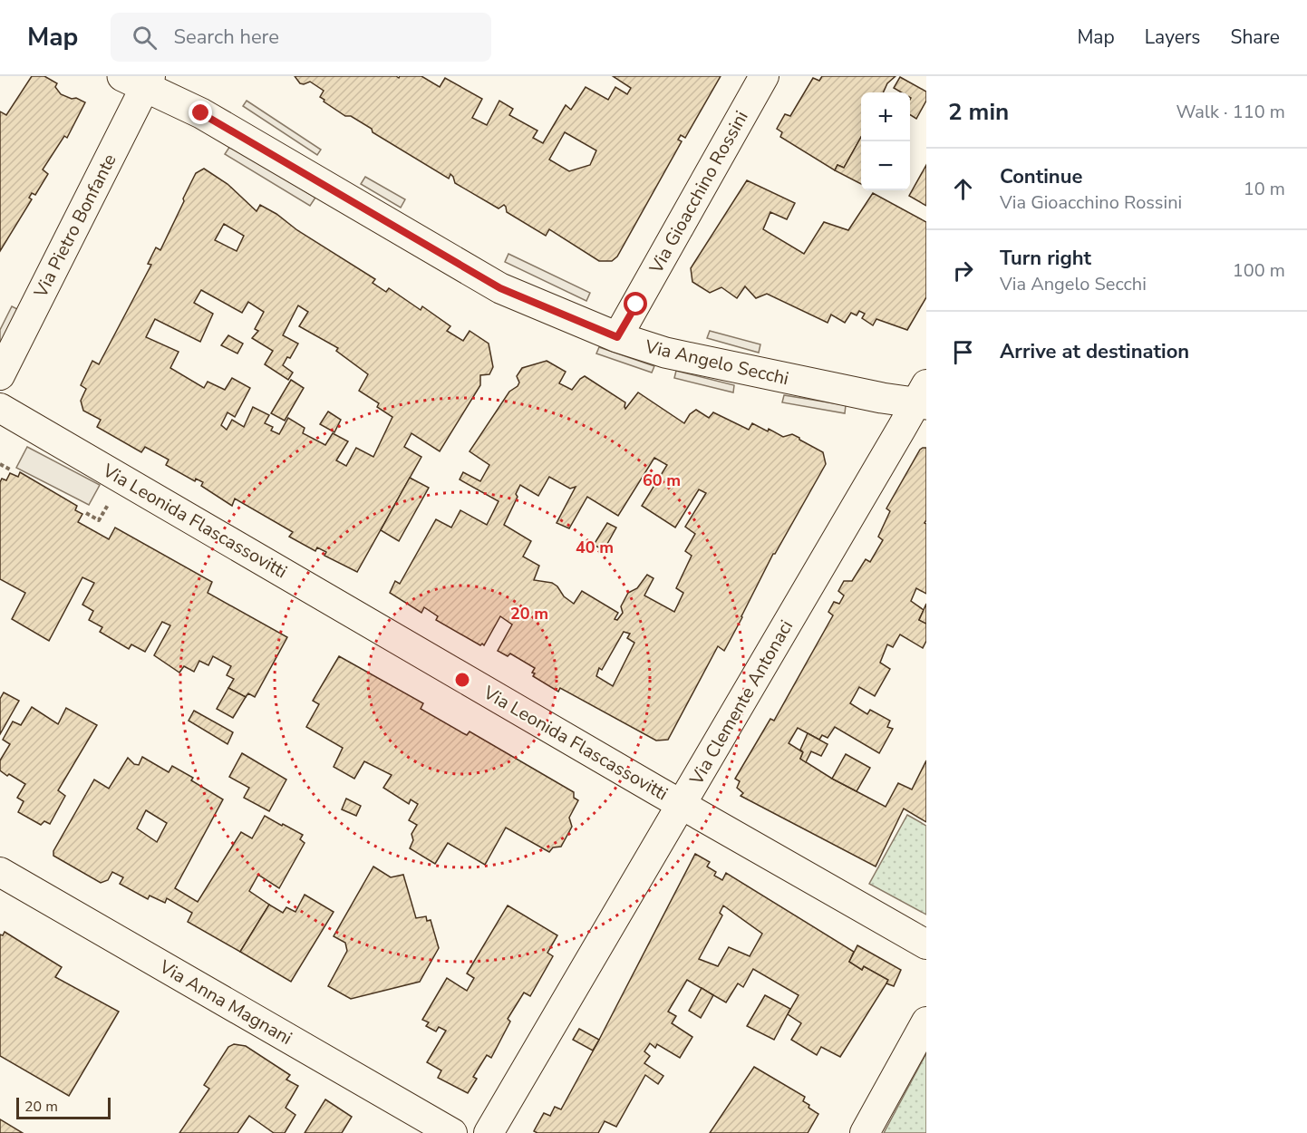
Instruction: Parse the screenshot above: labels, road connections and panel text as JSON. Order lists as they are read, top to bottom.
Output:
{
  "streets": {
    "street": [
      "Via Gioacchino Rossini",
      "Via Pietro Bonfante",
      "Via Angelo Secchi",
      "Via Leonida Flascassovitti",
      "Via Clemente Antonaci",
      "Via Anna Magnani"
    ]
  },
  "crossings": [
    ["Via Gioacchino Rossini", "Via Angelo Secchi"],
    ["Via Pietro Bonfante", "Via Angelo Secchi"],
    ["Via Angelo Secchi", "Via Clemente Antonaci"],
    ["Via Leonida Flascassovitti", "Via Clemente Antonaci"]
  ],
  "scale_bar": "20 m",
  "page": {
    "header": "Map",
    "search": "Search here",
    "nav": ["Map", "Layers", "Share"],
    "heading": ["2 min", "Walk · 110 m"],
    "map_buttons": ["+", "−"],
    "list": [
      ["Continue", "Via Gioacchino Rossini", "10 m"],
      ["Turn right", "Via Angelo Secchi", "100 m"],
      "Arrive at destination"
    ],
    "scale": "20 m"
  },
  "rings": ["60 m", "40 m", "20 m"]
}
